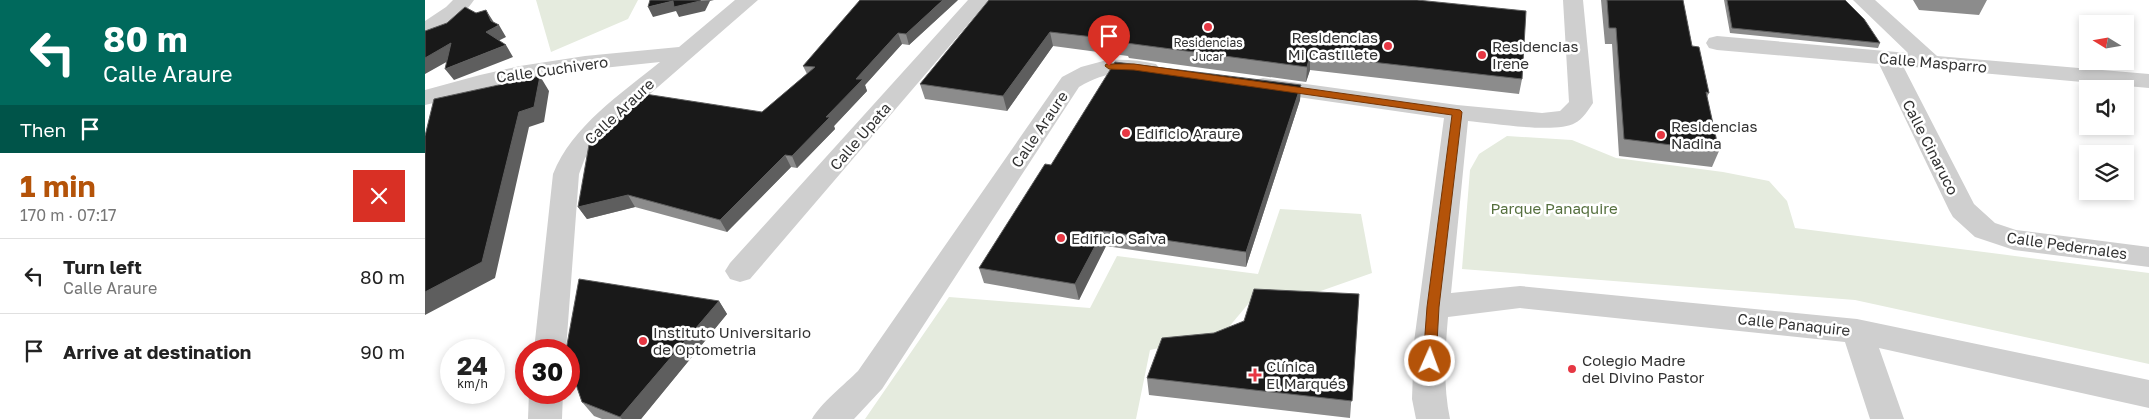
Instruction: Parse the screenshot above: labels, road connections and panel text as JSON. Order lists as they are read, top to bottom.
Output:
{
  "streets": {
    "street": [
      "Calle Masparro",
      "Calle Cuchivero",
      "Calle Araure",
      "Calle Upata",
      "Calle Cinaruco",
      "Calle Pedernales",
      "Calle Panaquire"
    ]
  },
  "crossings": [
    ["Calle Masparro", "Calle Cinaruco"],
    ["Calle Cuchivero", "Calle Araure"],
    ["Calle Cinaruco", "Calle Pedernales"]
  ],
  "parks": ["Parque Panaquire"],
  "places": {
    "other": [
      "Residencias Jucar",
      "Residencias Mi Castillete",
      "Residencias Irene",
      "Edificio Araure",
      "Residencias Nadina",
      "Edificio Saiva",
      "Instituto Universitario de Optometria",
      "Colegio Madre del Divino Pastor"
    ],
    "health": ["Clínica El Marqués"]
  },
  "north": "left",
  "page": {
    "turn": ["80 m", "Calle Araure"],
    "then": "Then",
    "heading": ["1 min", "170 m · 07:17"],
    "list": [
      {
        "name": "Turn left",
        "note": "Calle Araure",
        "value": "80 m"
      },
      {
        "name": "Arrive at destination",
        "value": "90 m"
      }
    ],
    "speed": "24 km/h",
    "limit": "30"
  }
}
